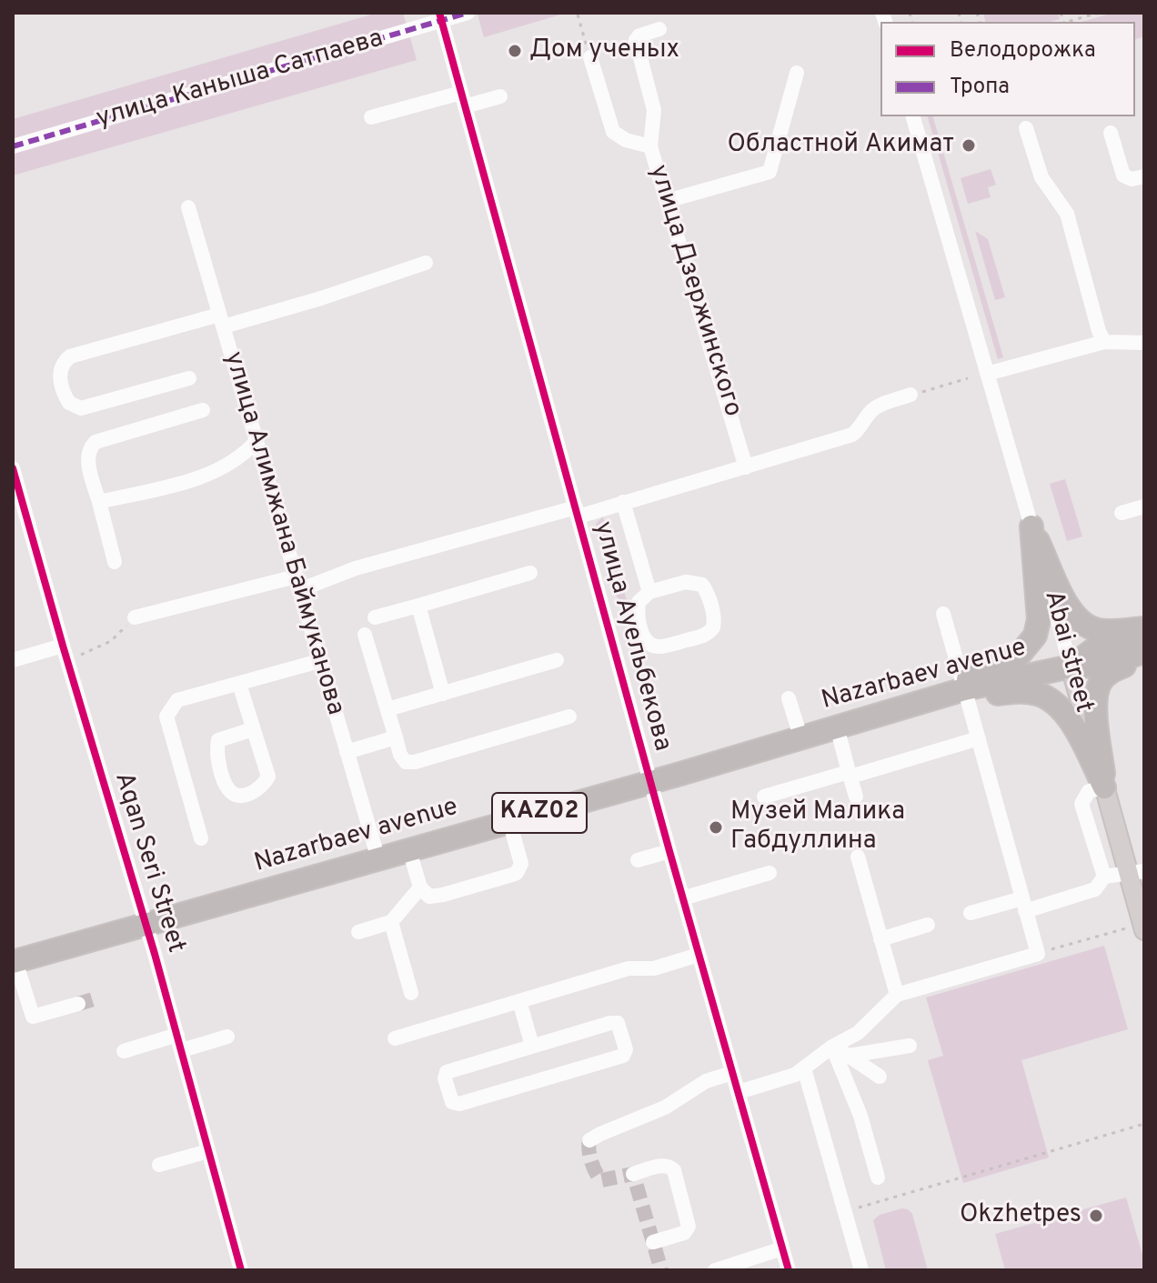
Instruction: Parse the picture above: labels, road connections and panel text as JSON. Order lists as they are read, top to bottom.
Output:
{
  "streets": {
    "highway": ["Nazarbaev avenue", "KАZ02"],
    "main road": ["Abai street"],
    "street": [
      "улица Каныша Сатпаева",
      "улица Дзержинского",
      "улица Алимжана Баймуканова",
      "улица Ауельбекова",
      "Aqan Seri Street"
    ]
  },
  "crossings": [
    ["улица Каныша Сатпаева", "улица Ауельбекова"],
    ["улица Алимжана Баймуканова", "Nazarbaev avenue"],
    ["улица Ауельбекова", "Nazarbaev avenue"],
    ["Abai street", "Nazarbaev avenue"],
    ["Nazarbaev avenue", "Aqan Seri Street"]
  ],
  "places": [
    "Дом ученых",
    "Областной Акимат",
    "Музей Малика Габдуллина",
    "Okzhetpes"
  ],
  "legend": ["Велодорожка", "Тропа"]
}
